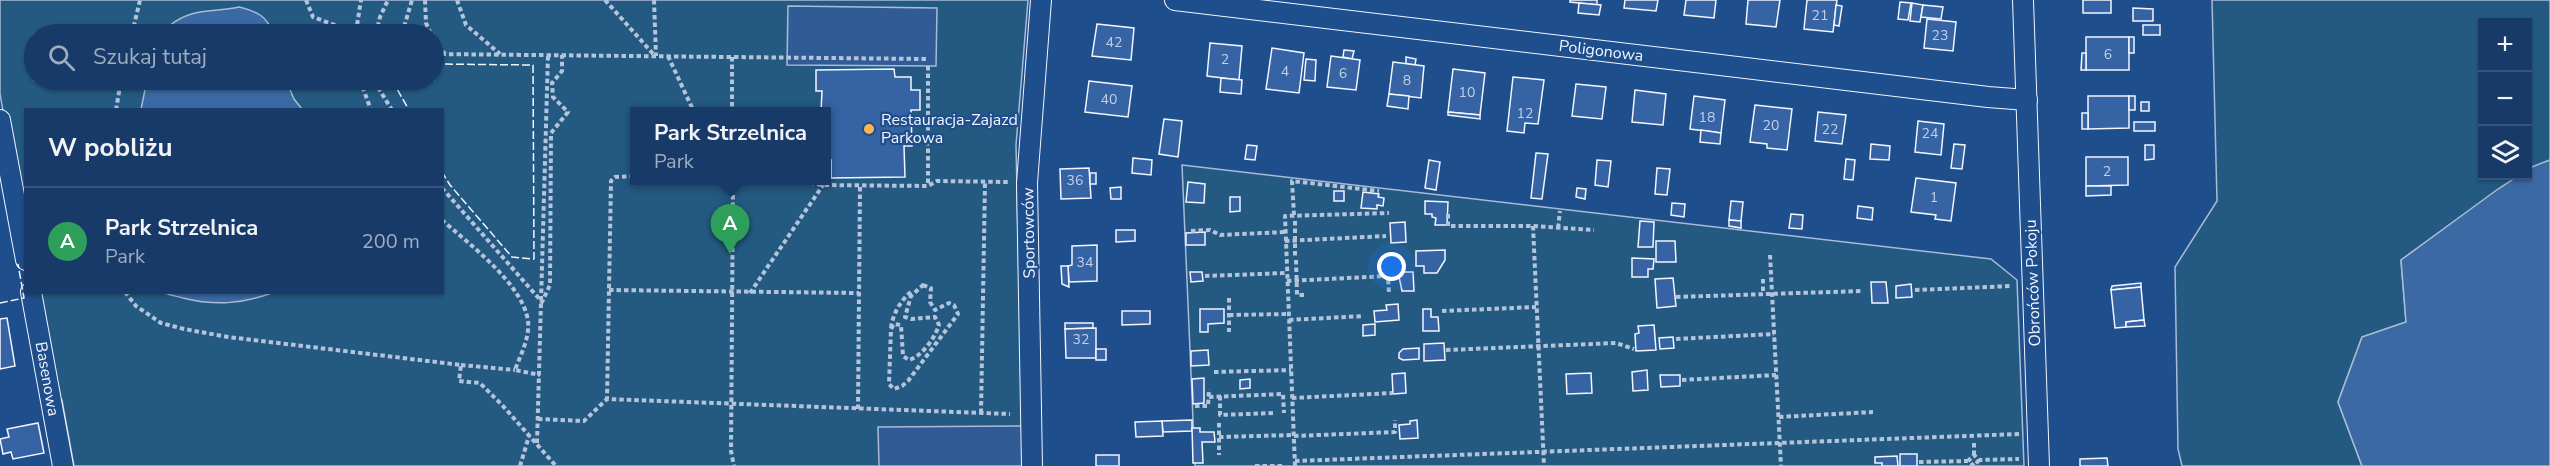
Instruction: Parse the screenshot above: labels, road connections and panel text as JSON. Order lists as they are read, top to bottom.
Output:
{
  "streets": {
    "street": [
      "Poligonowa",
      "Sportowców",
      "Obrońców Pokoju",
      "Basenowa"
    ]
  },
  "crossings": [
    ["Poligonowa", "Obrońców Pokoju"]
  ],
  "places": ["Restauracja-Zajazd Parkowa"],
  "house_numbers": [
    "21",
    "23",
    "42",
    "6",
    "2",
    "4",
    "6",
    "8",
    "10",
    "40",
    "12",
    "18",
    "20",
    "22",
    "24",
    "2",
    "36",
    "1",
    "34",
    "32"
  ],
  "page": {
    "map_buttons": ["+", "−"],
    "search": "Szukaj tutaj",
    "popup": ["Park Strzelnica", "Park"],
    "heading": "W pobliżu",
    "list": [
      {
        "mark": "A",
        "name": "Park Strzelnica",
        "note": "Park",
        "value": "200 m"
      }
    ],
    "pins": "A"
  }
}
